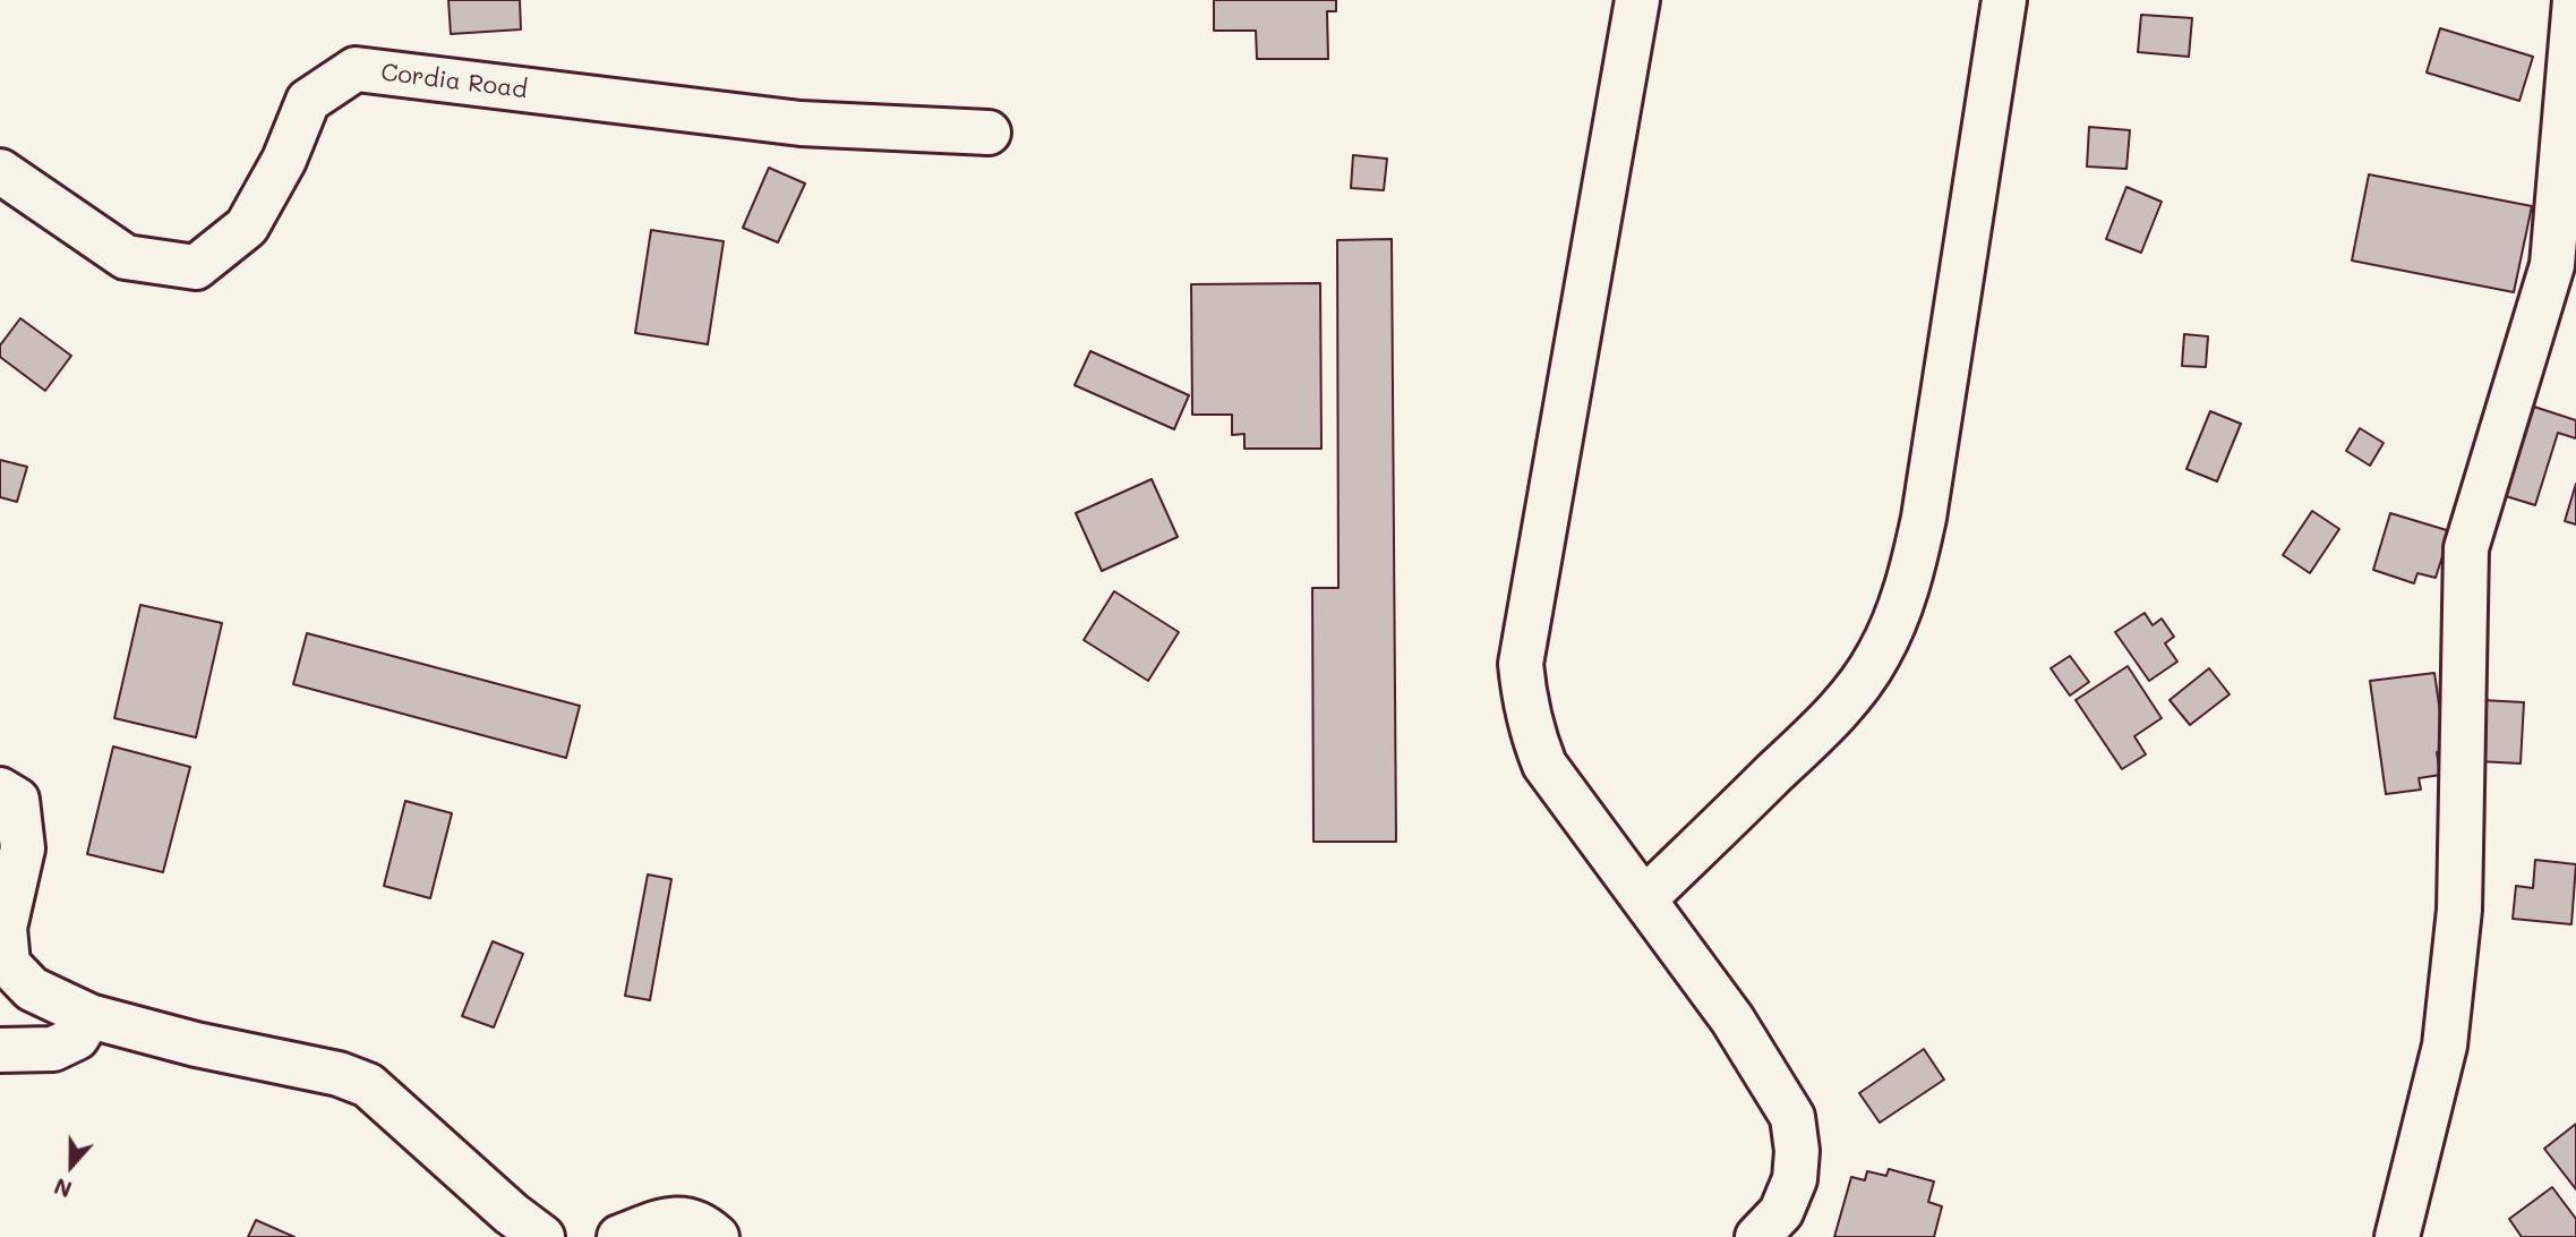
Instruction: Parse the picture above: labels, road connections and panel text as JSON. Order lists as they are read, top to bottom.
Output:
{
  "streets": {
    "street": ["Cordia Road"]
  },
  "north": "bottom"
}
